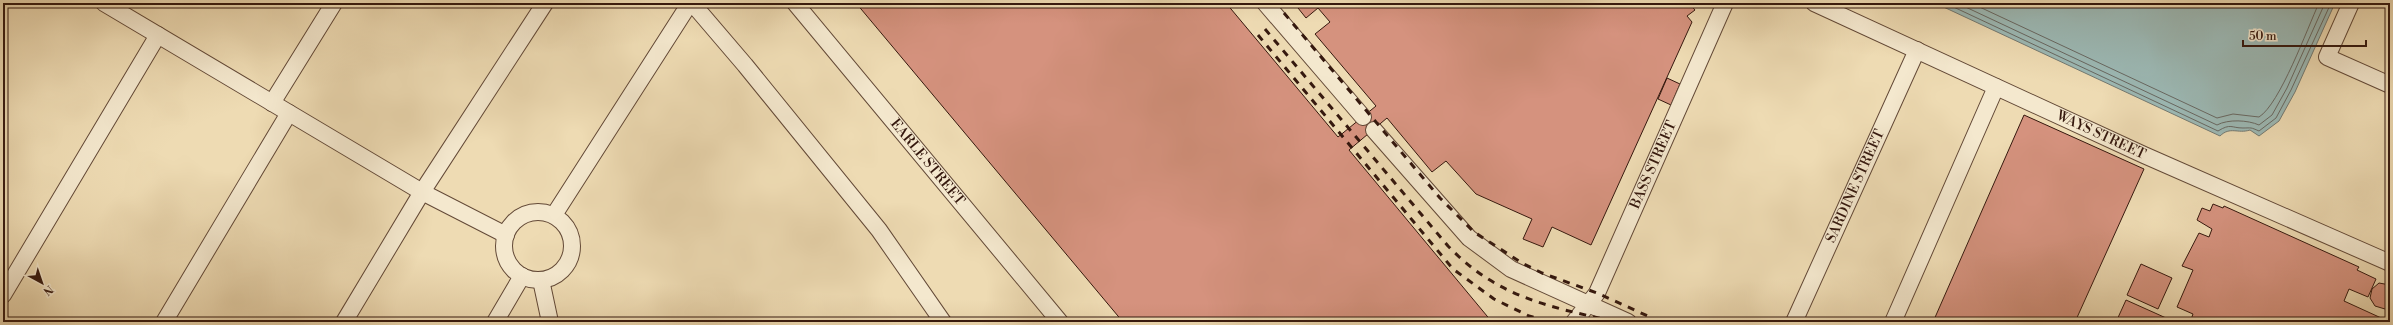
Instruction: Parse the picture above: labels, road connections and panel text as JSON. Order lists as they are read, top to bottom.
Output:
{
  "streets": {
    "street": [
      "WAYS STREET",
      "EARLE STREET",
      "BASS STREET",
      "SARDINE STREET"
    ]
  },
  "crossings": [
    ["WAYS STREET", "SARDINE STREET"]
  ],
  "scale_bar": "50 m",
  "north": "bottom right"
}
